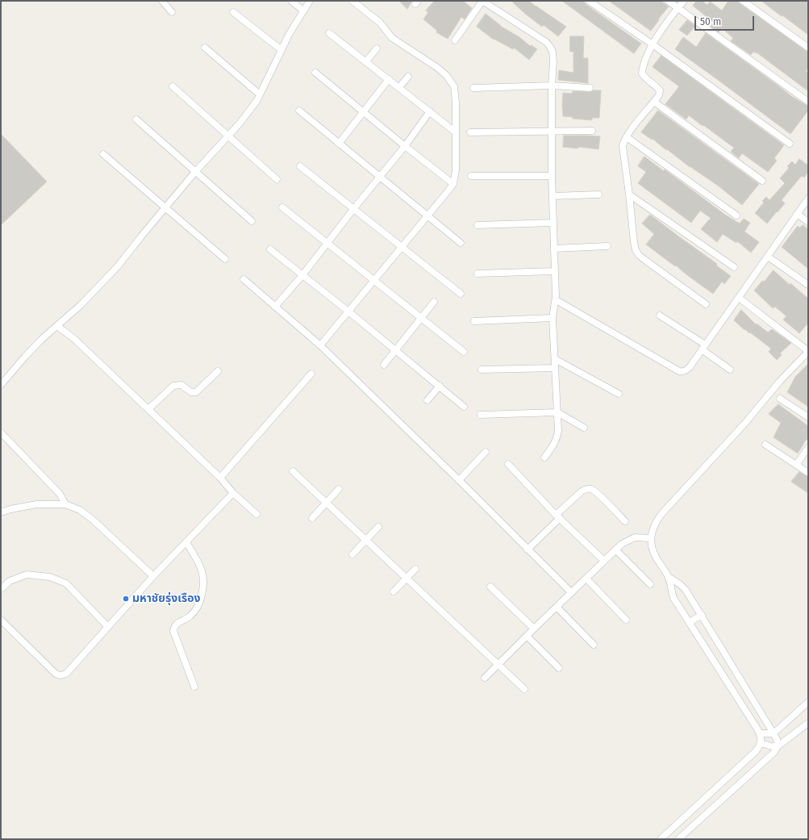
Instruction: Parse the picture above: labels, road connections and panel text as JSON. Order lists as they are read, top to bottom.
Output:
{
  "places": ["มหาชัยรุ่งเรือง"],
  "scale_bar": "50 m"
}
